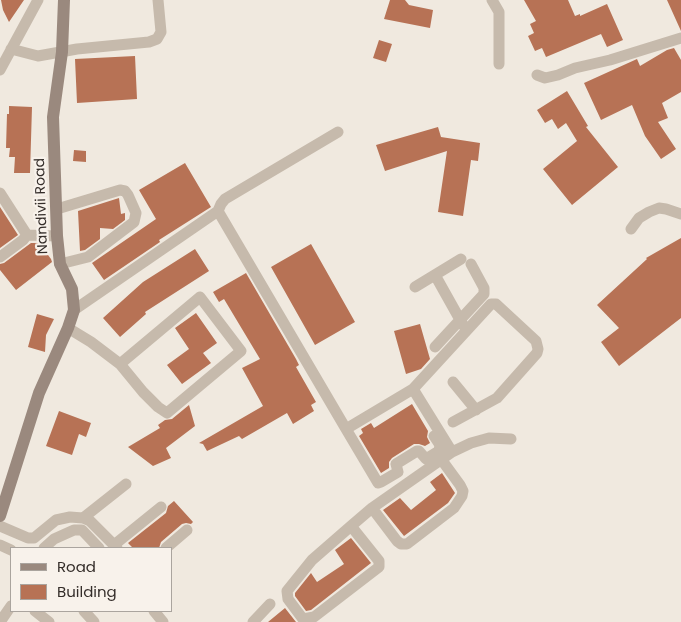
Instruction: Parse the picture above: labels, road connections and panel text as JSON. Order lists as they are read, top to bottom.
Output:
{
  "streets": {
    "street": ["Nandivii Road"]
  },
  "legend": ["Road", "Building"]
}
